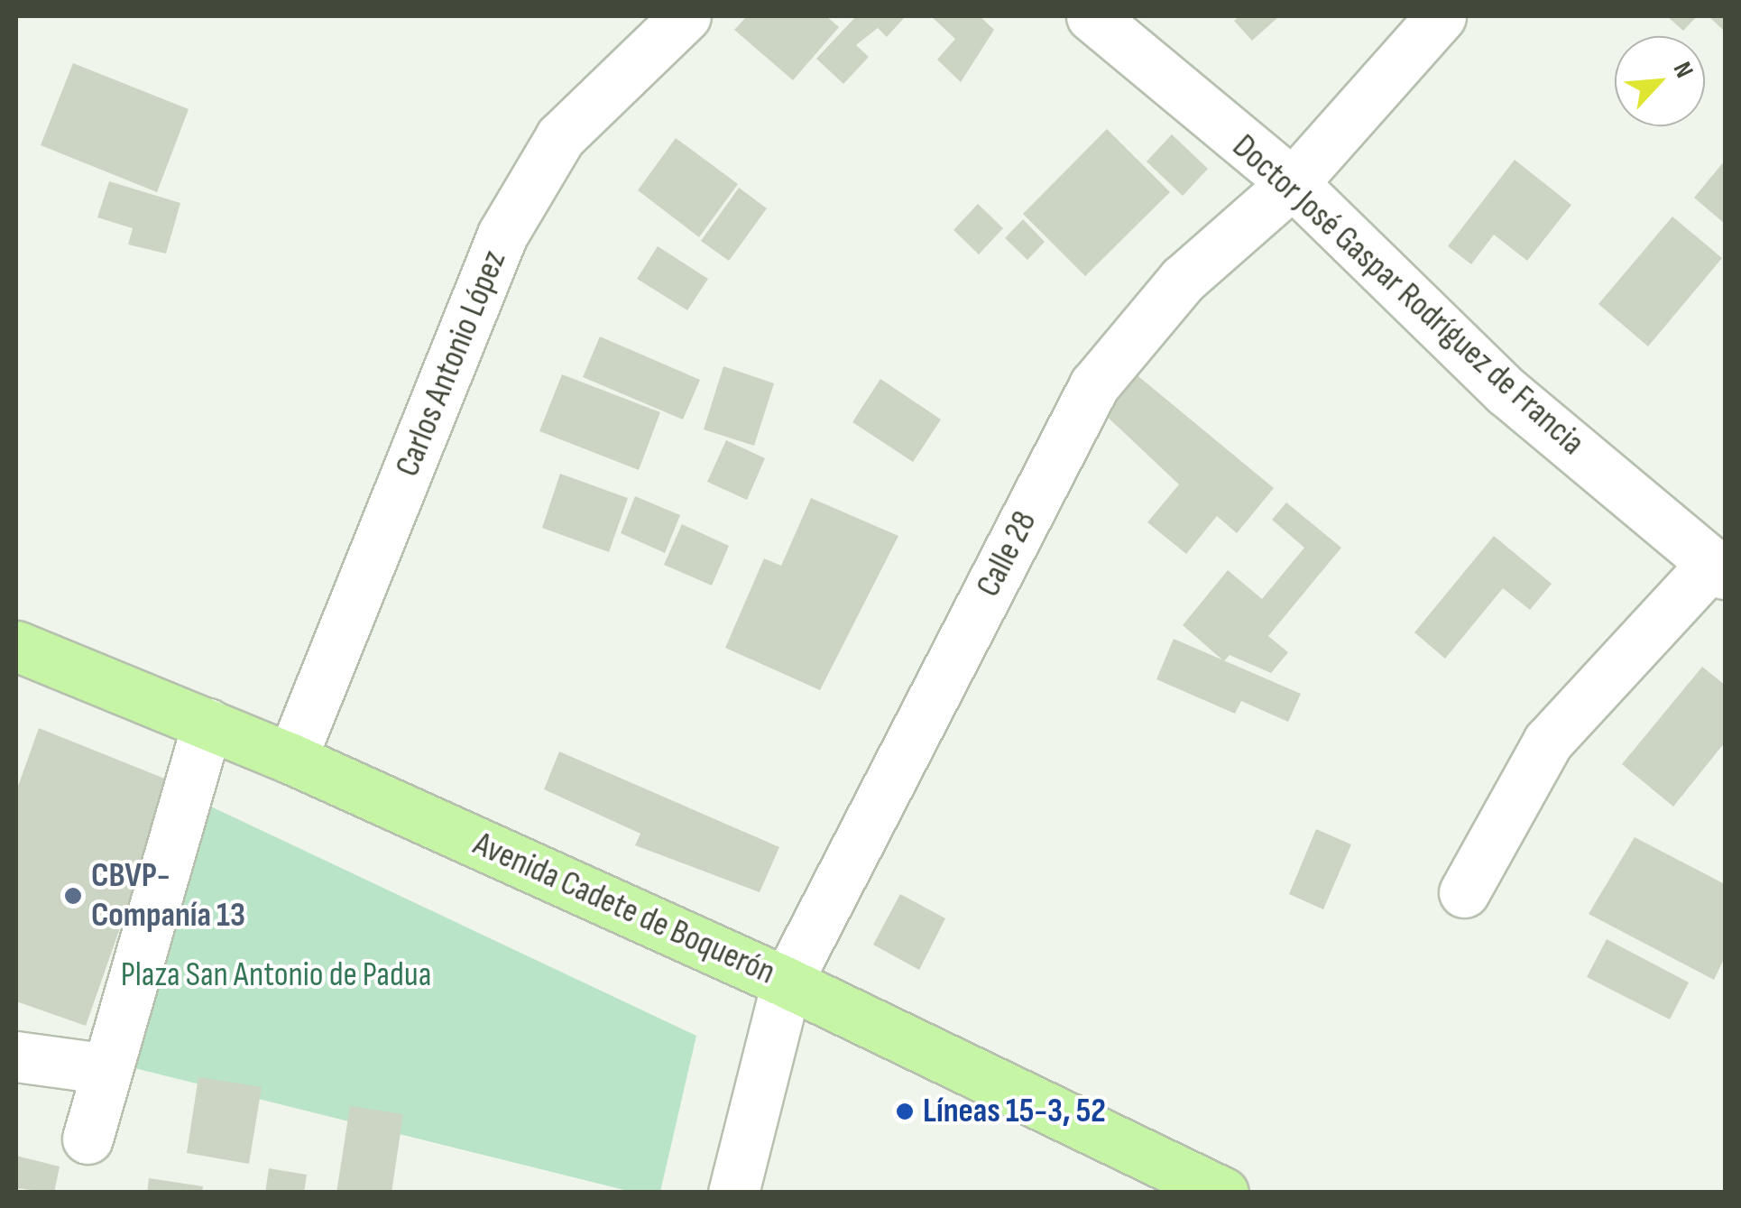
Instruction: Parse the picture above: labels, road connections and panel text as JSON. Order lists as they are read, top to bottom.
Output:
{
  "streets": {
    "main road": ["Avenida Cadete de Boquerón"],
    "street": ["Doctor José Gaspar Rodríguez de Francia", "Carlos Antonio López", "Calle 28"]
  },
  "crossings": [
    ["Doctor José Gaspar Rodríguez de Francia", "Calle 28"],
    ["Carlos Antonio López", "Avenida Cadete de Boquerón"],
    ["Calle 28", "Avenida Cadete de Boquerón"]
  ],
  "parks": ["Plaza San Antonio de Padua"],
  "places": ["CBVP- Companía 13", "Líneas 15-3, 52"],
  "north": "top right"
}
